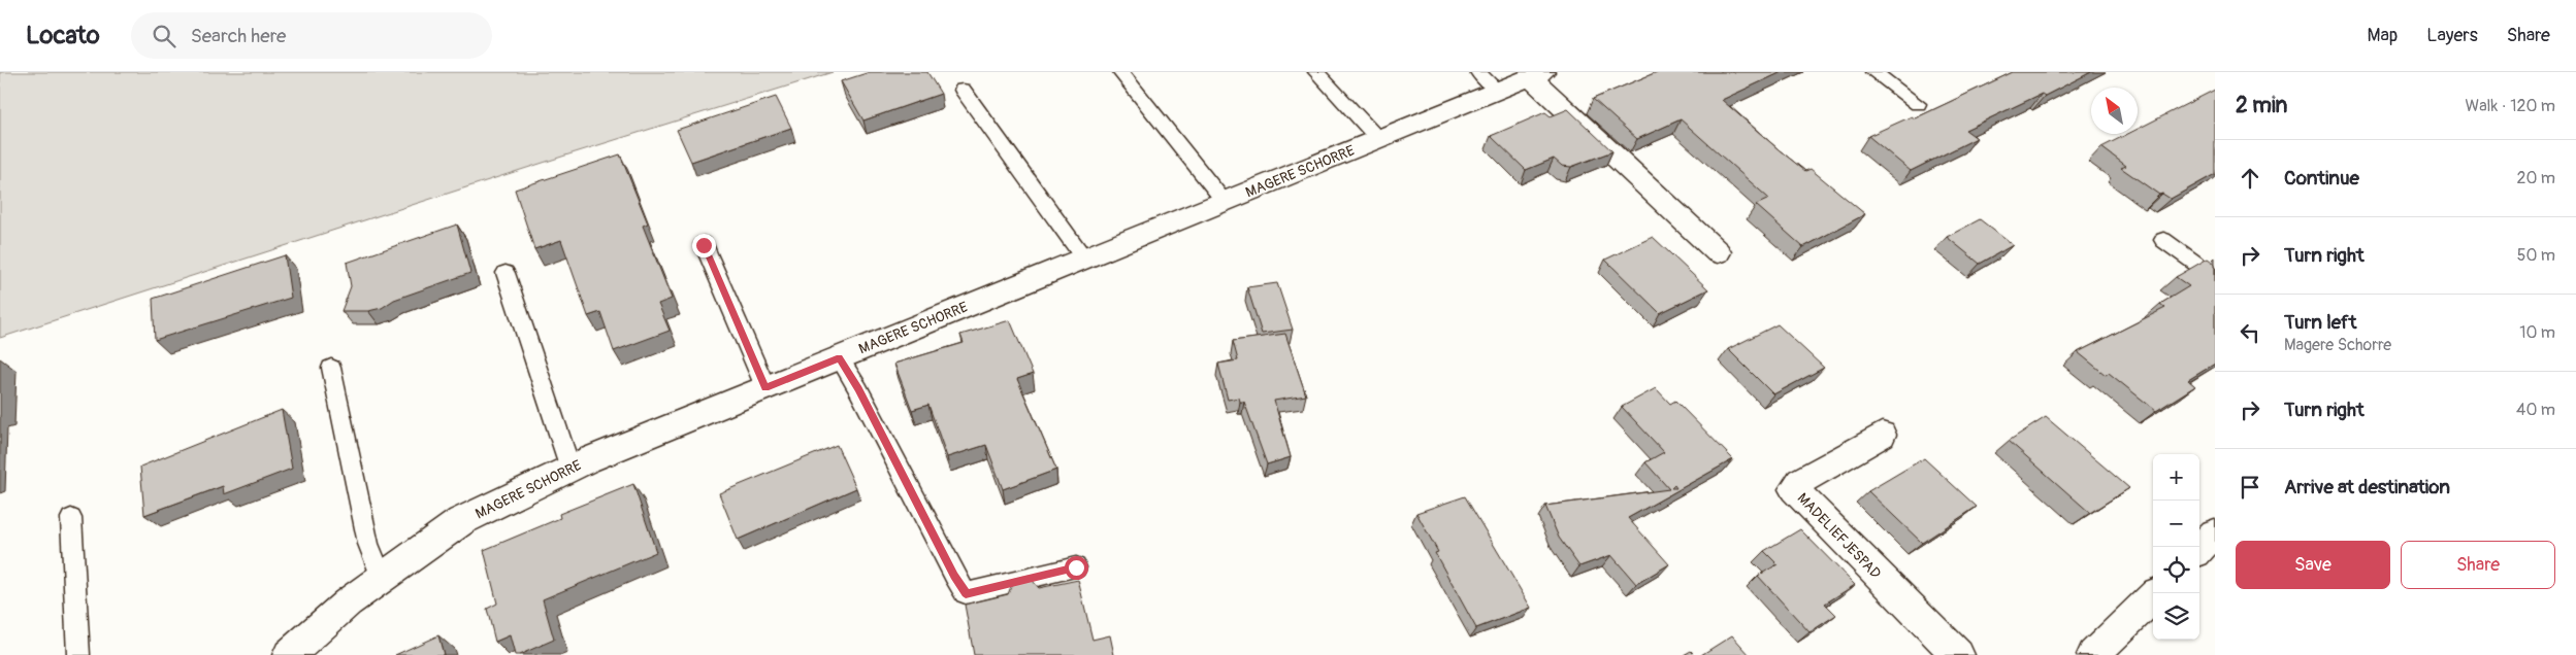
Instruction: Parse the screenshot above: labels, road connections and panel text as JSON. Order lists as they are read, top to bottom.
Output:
{
  "streets": {
    "street": ["MAGERE SCHORRE", "MADELIEFJESPAD"]
  },
  "north": "top left",
  "page": {
    "header": "Locato",
    "search": "Search here",
    "nav": ["Map", "Layers", "Share"],
    "heading": ["2 min", "Walk · 120 m"],
    "list": [
      ["Continue", "20 m"],
      ["Turn right", "50 m"],
      ["Turn left", "Magere Schorre", "10 m"],
      ["Turn right", "40 m"],
      "Arrive at destination"
    ],
    "map_buttons": ["+", "−"],
    "buttons": ["Save", "Share"]
  }
}
